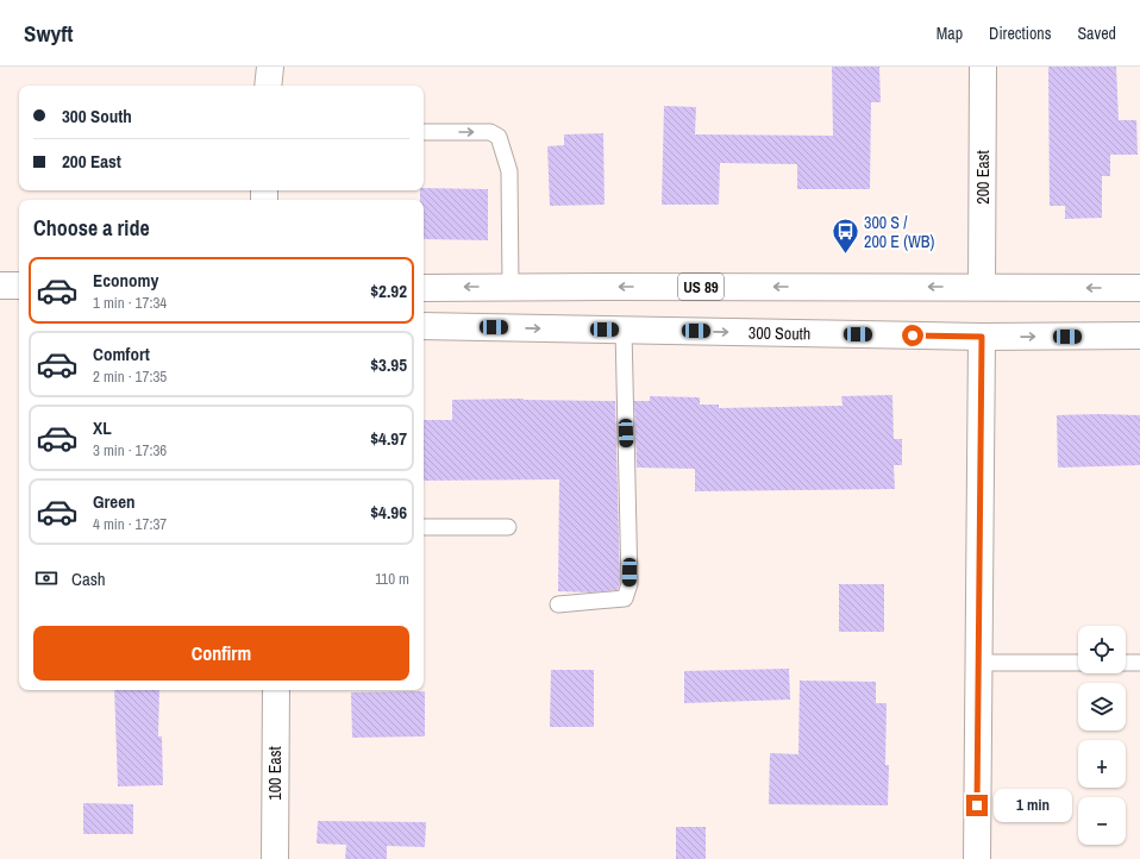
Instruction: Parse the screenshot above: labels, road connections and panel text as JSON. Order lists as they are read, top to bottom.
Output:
{
  "streets": {
    "main road": [
      "200 East",
      "US 89",
      "300 South",
      "100 East"
    ]
  },
  "crossings": [
    ["200 East", "US 89"]
  ],
  "places": {
    "bus stop": ["300 S / 200 E (WB)"]
  },
  "page": {
    "header": "Swyft",
    "nav": ["Map", "Directions", "Saved"],
    "banner": ["300 South", "200 East"],
    "heading": "Choose a ride",
    "list": [
      {
        "name": "Economy",
        "note": "1 min · 17:34",
        "value": "$2.92"
      },
      {
        "name": "Comfort",
        "note": "2 min · 17:35",
        "value": "$3.95"
      },
      {
        "name": "XL",
        "note": "3 min · 17:36",
        "value": "$4.97"
      },
      {
        "name": "Green",
        "note": "4 min · 17:37",
        "value": "$4.96"
      }
    ],
    "pay": ["Cash", "110 m"],
    "buttons": "Confirm",
    "map_buttons": ["+", "−"],
    "bubble": "1 min"
  }
}
